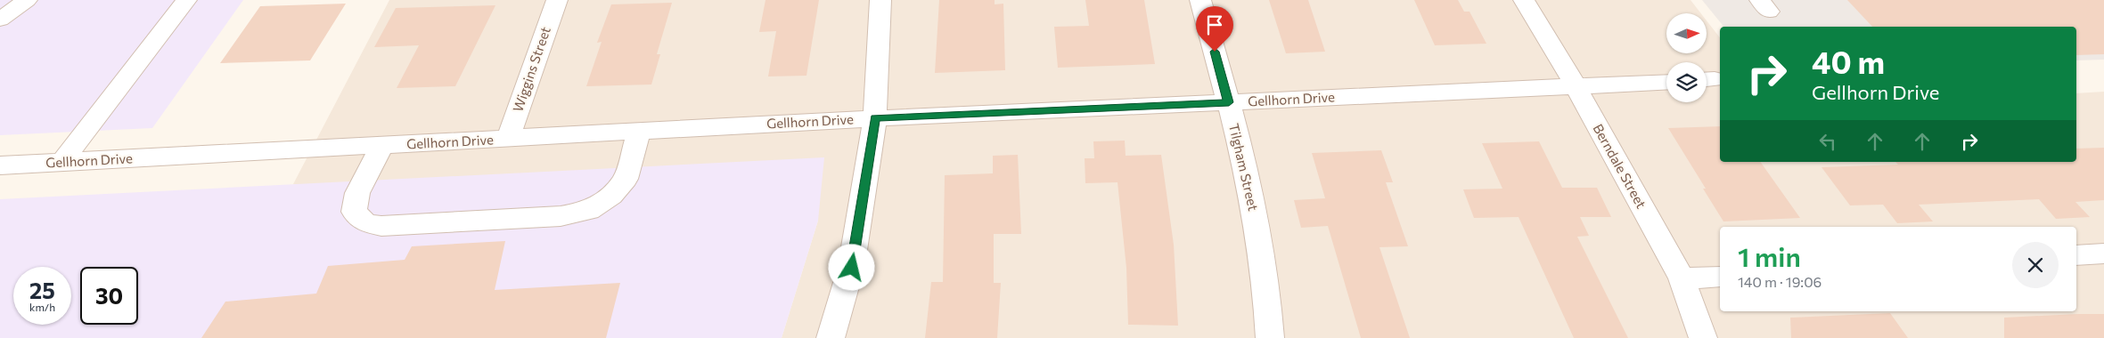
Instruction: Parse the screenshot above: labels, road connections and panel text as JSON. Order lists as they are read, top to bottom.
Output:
{
  "streets": {
    "street": [
      "Wiggins Street",
      "Gellhorn Drive",
      "Berndale Street",
      "Tilgham Street"
    ]
  },
  "crossings": [
    ["Wiggins Street", "Gellhorn Drive"],
    ["Gellhorn Drive", "Berndale Street"],
    ["Gellhorn Drive", "Tilgham Street"]
  ],
  "north": "right",
  "page": {
    "turn": ["40 m", "Gellhorn Drive"],
    "heading": ["1 min", "140 m · 19:06"],
    "speed": "25 km/h",
    "limit": "30"
  }
}
